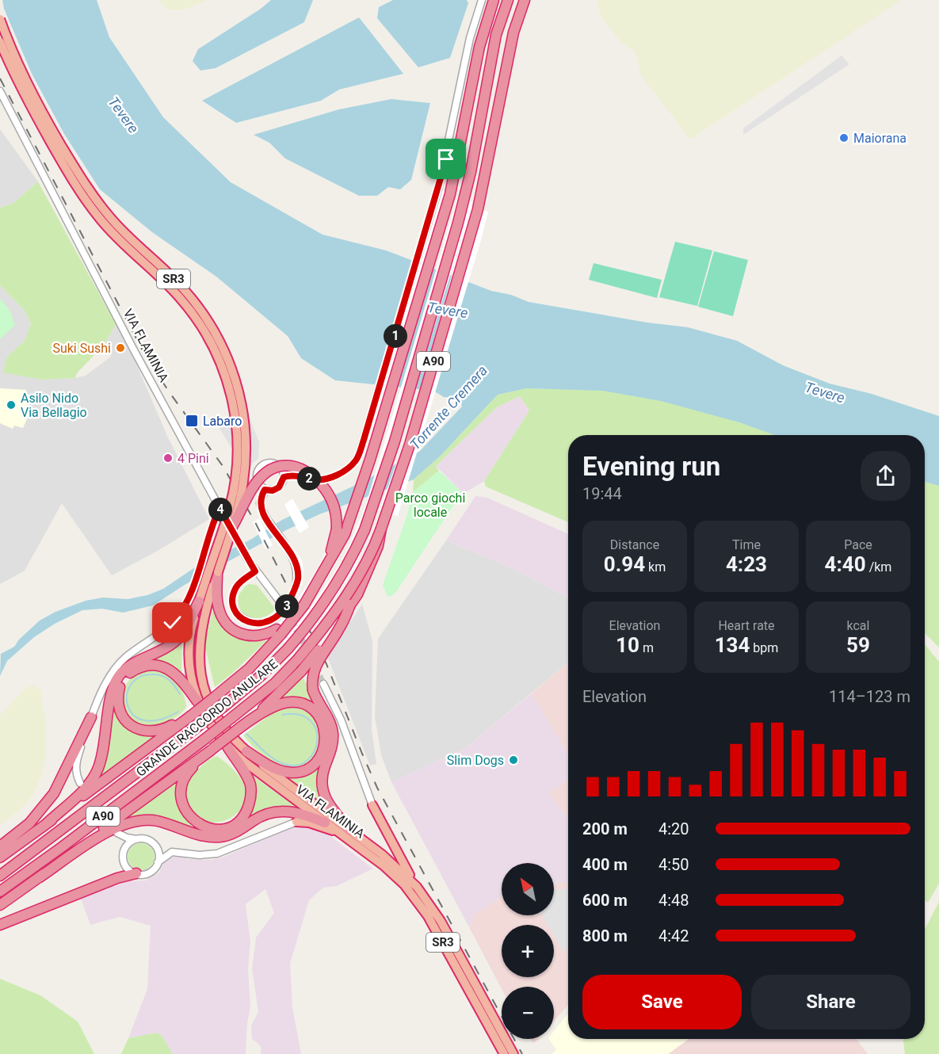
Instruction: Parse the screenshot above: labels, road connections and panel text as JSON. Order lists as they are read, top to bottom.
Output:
{
  "streets": {
    "highway": [
      "SR3",
      "VIA FLAMINIA",
      "A90",
      "GRANDE RACCORDO ANULARE"
    ]
  },
  "crossings": [
    ["SR3", "VIA FLAMINIA"],
    ["SR3", "GRANDE RACCORDO ANULARE"],
    ["VIA FLAMINIA", "GRANDE RACCORDO ANULARE"]
  ],
  "water": ["Tevere", "Torrente Cremera"],
  "parks": ["Parco giochi locale"],
  "places": {
    "other": [
      "Maiorana",
      "Suki Sushi",
      "Asilo Nido Via Bellagio",
      "4 Pini",
      "Slim Dogs"
    ],
    "transit": ["Labaro"]
  },
  "north": "top left",
  "page": {
    "pins": [
      "1",
      "2",
      "4",
      "3"
    ],
    "heading": ["Evening run", "19:44"],
    "stats": [
      ["Distance", "0.94 km"],
      ["Time", "4:23"],
      ["Pace", "4:40 /km"],
      ["Elevation", "10 m"],
      ["Heart rate", "134 bpm"],
      ["kcal", "59"]
    ],
    "chart": ["Elevation", "114–123 m"],
    "list": [
      {
        "name": "200 m",
        "note": "4:20"
      },
      {
        "name": "400 m",
        "note": "4:50"
      },
      {
        "name": "600 m",
        "note": "4:48"
      },
      {
        "name": "800 m",
        "note": "4:42"
      }
    ],
    "map_buttons": ["+", "−"],
    "buttons": ["Save", "Share"]
  }
}
